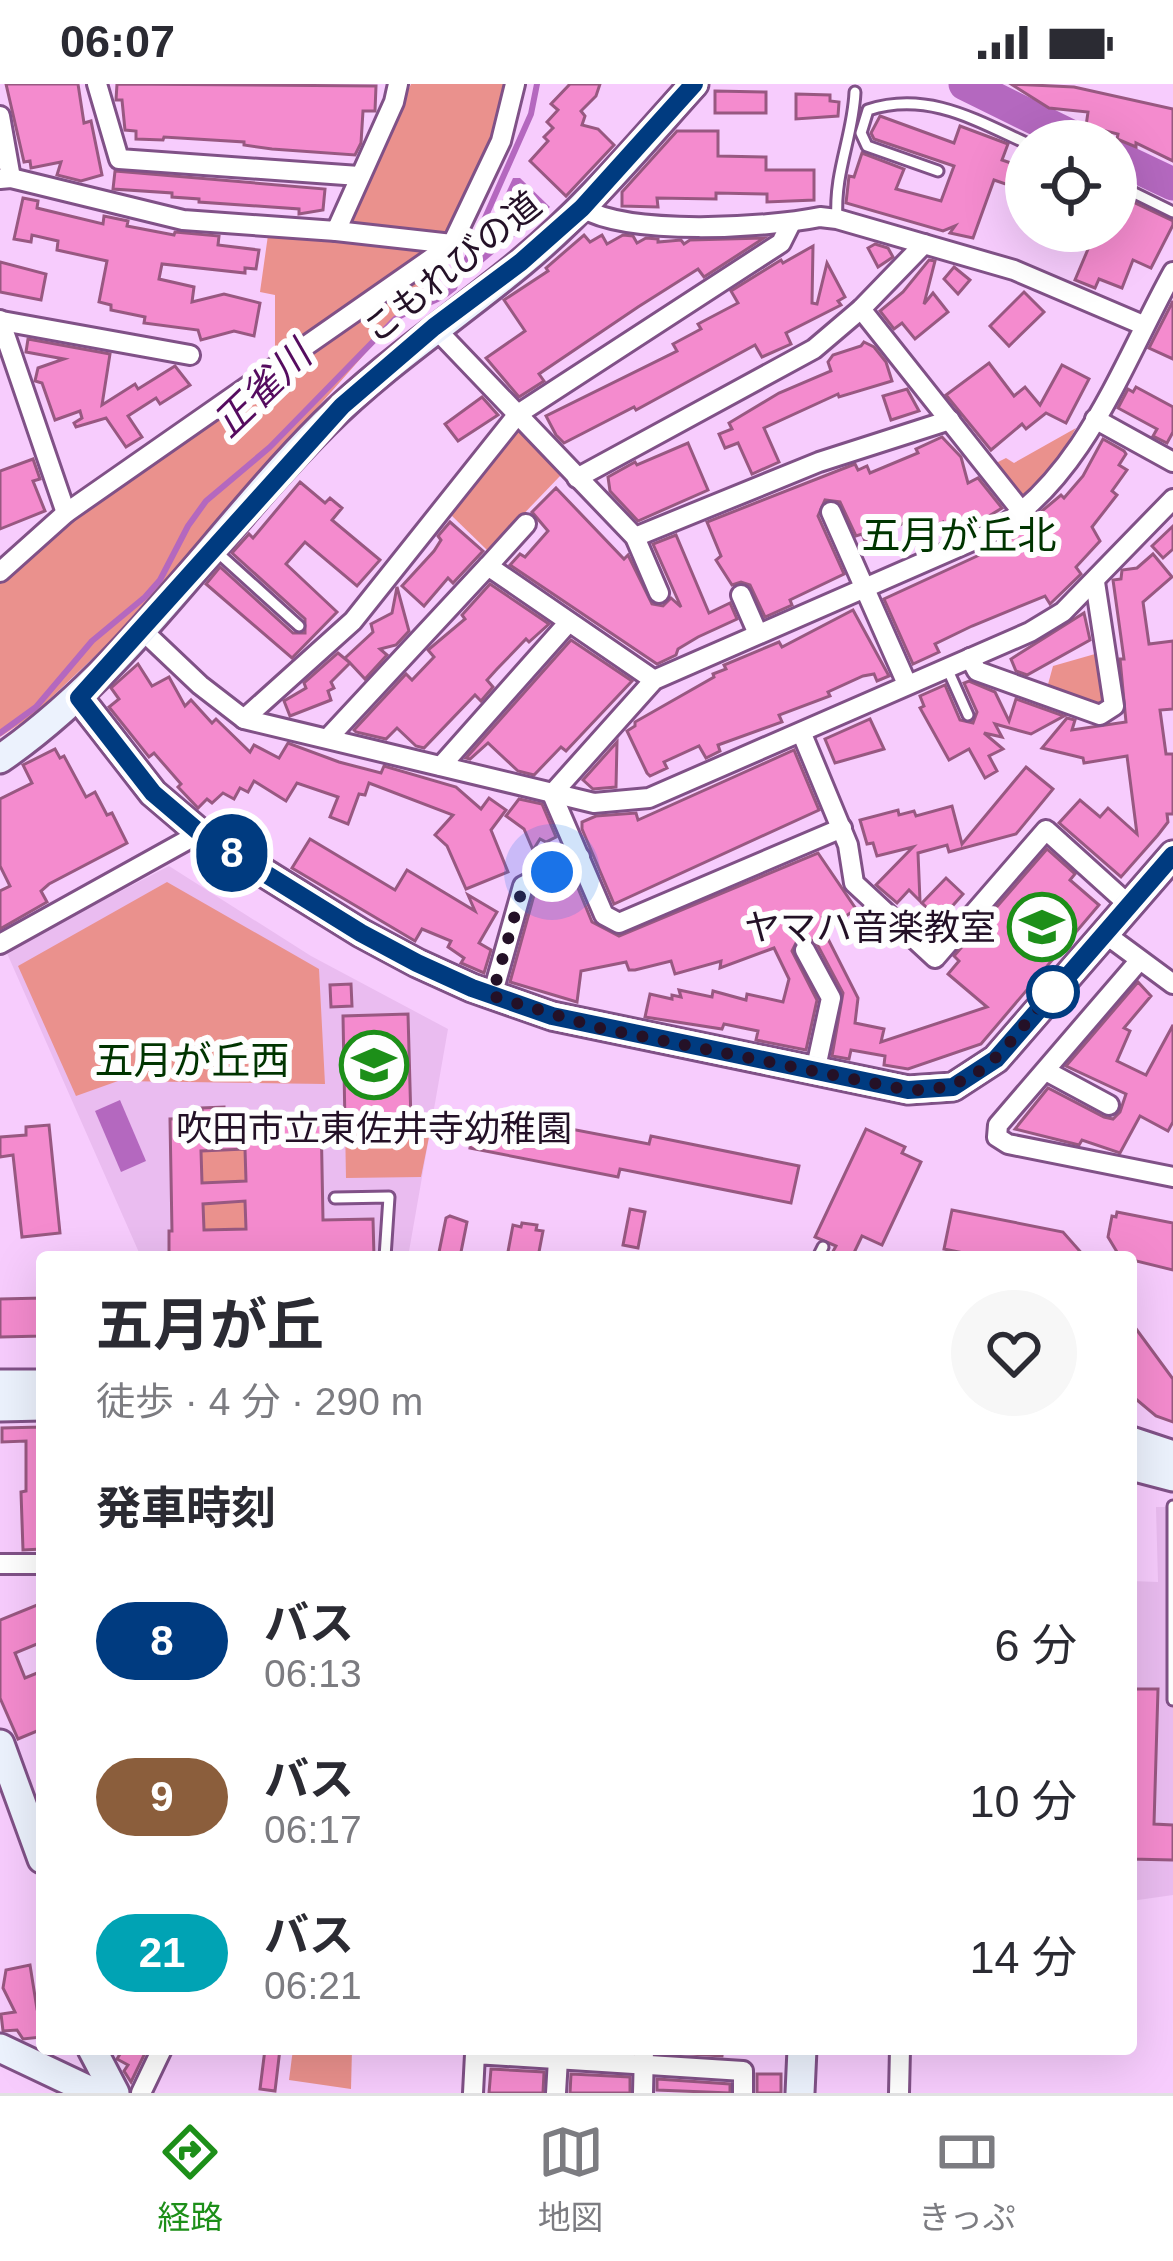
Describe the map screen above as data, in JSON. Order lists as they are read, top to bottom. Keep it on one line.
{"streets":{"street":["こもれびの道"]},"districts":["五月が丘北","五月が丘西"],"water":["正雀川"],"places":{"school or university":["ヤマハ音楽教室","吹田市立東佐井寺幼稚園"]},"lines":["bus line 8"],"page":{"status":"06:07","on_map":"8","heading":[["五月が丘","徒歩 · 4 分 · 290 m"],"発車時刻"],"list":[{"mark":"8","name":"バス","note":"06:13","value":"6 分"},{"mark":"9","name":"バス","note":"06:17","value":"10 分"},{"mark":"21","name":"バス","note":"06:21","value":"14 分"}],"tabs":["経路","地図","きっぷ"]}}
